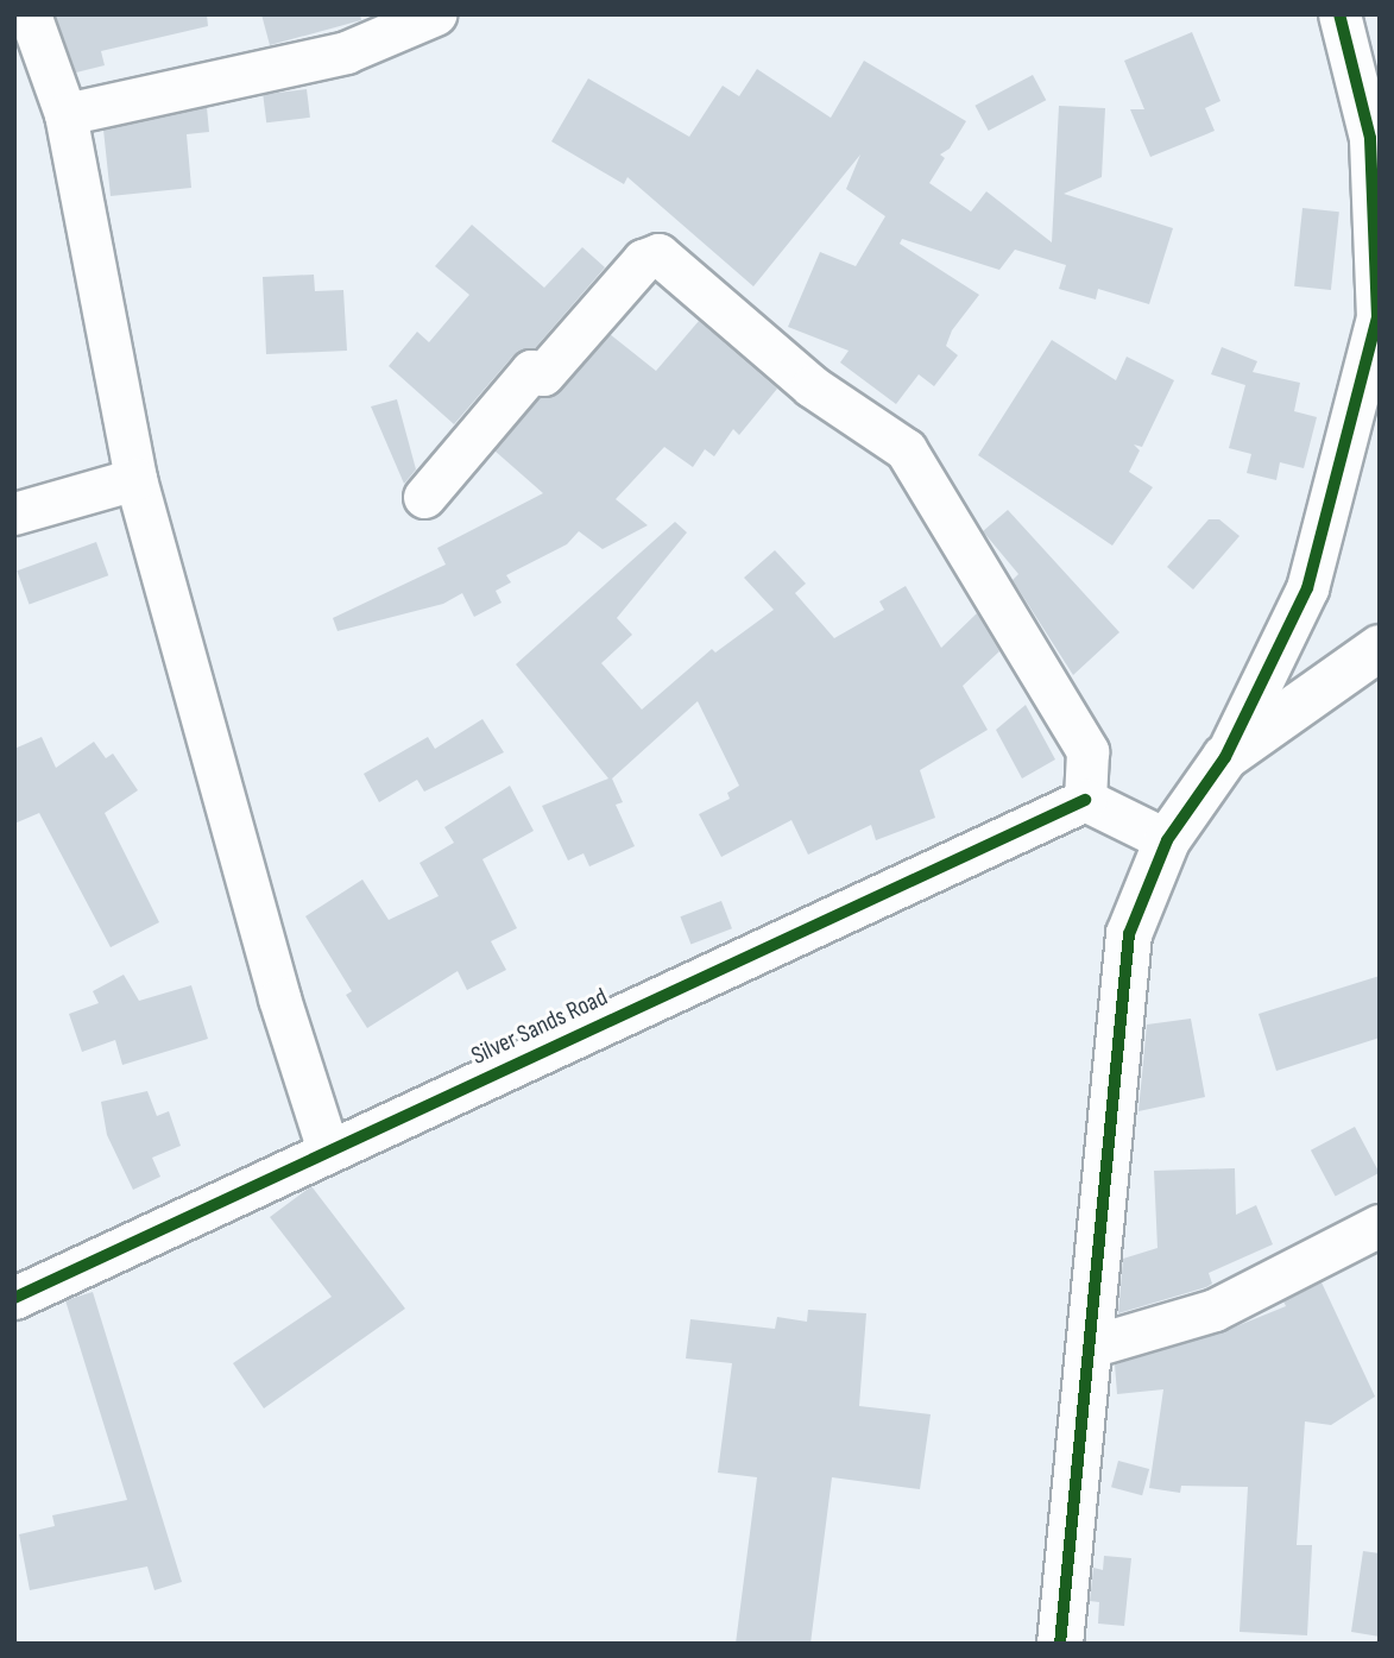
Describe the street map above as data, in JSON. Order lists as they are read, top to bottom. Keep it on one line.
{"streets":{"street":["Silver Sands Road"]}}
